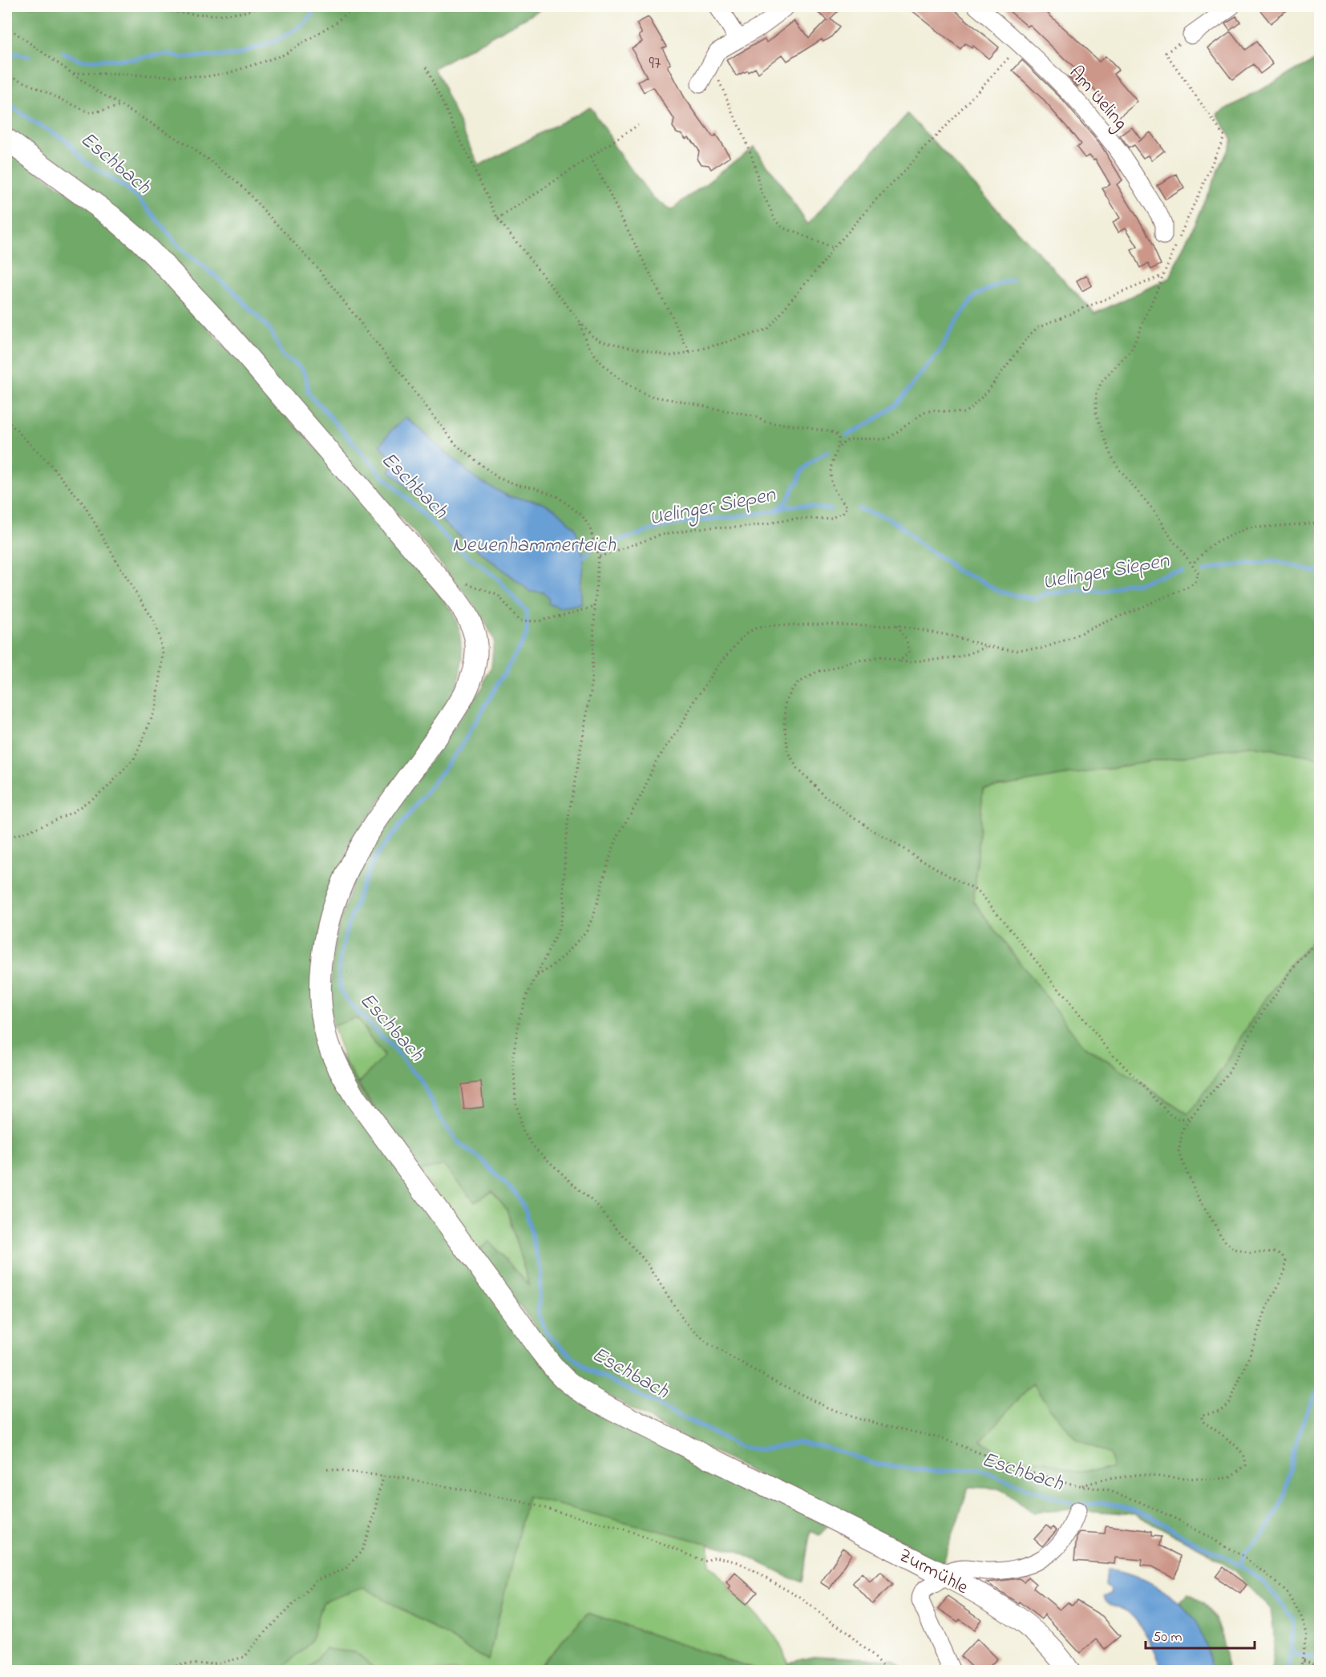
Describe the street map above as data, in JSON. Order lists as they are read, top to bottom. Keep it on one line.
{"streets":{"main road":["Zurmühle"],"street":["Am Ueling"]},"water":["Eschbach","Uelinger Siepen","Neuenhammerteich"],"house_numbers":["97"],"scale_bar":"50 m"}
